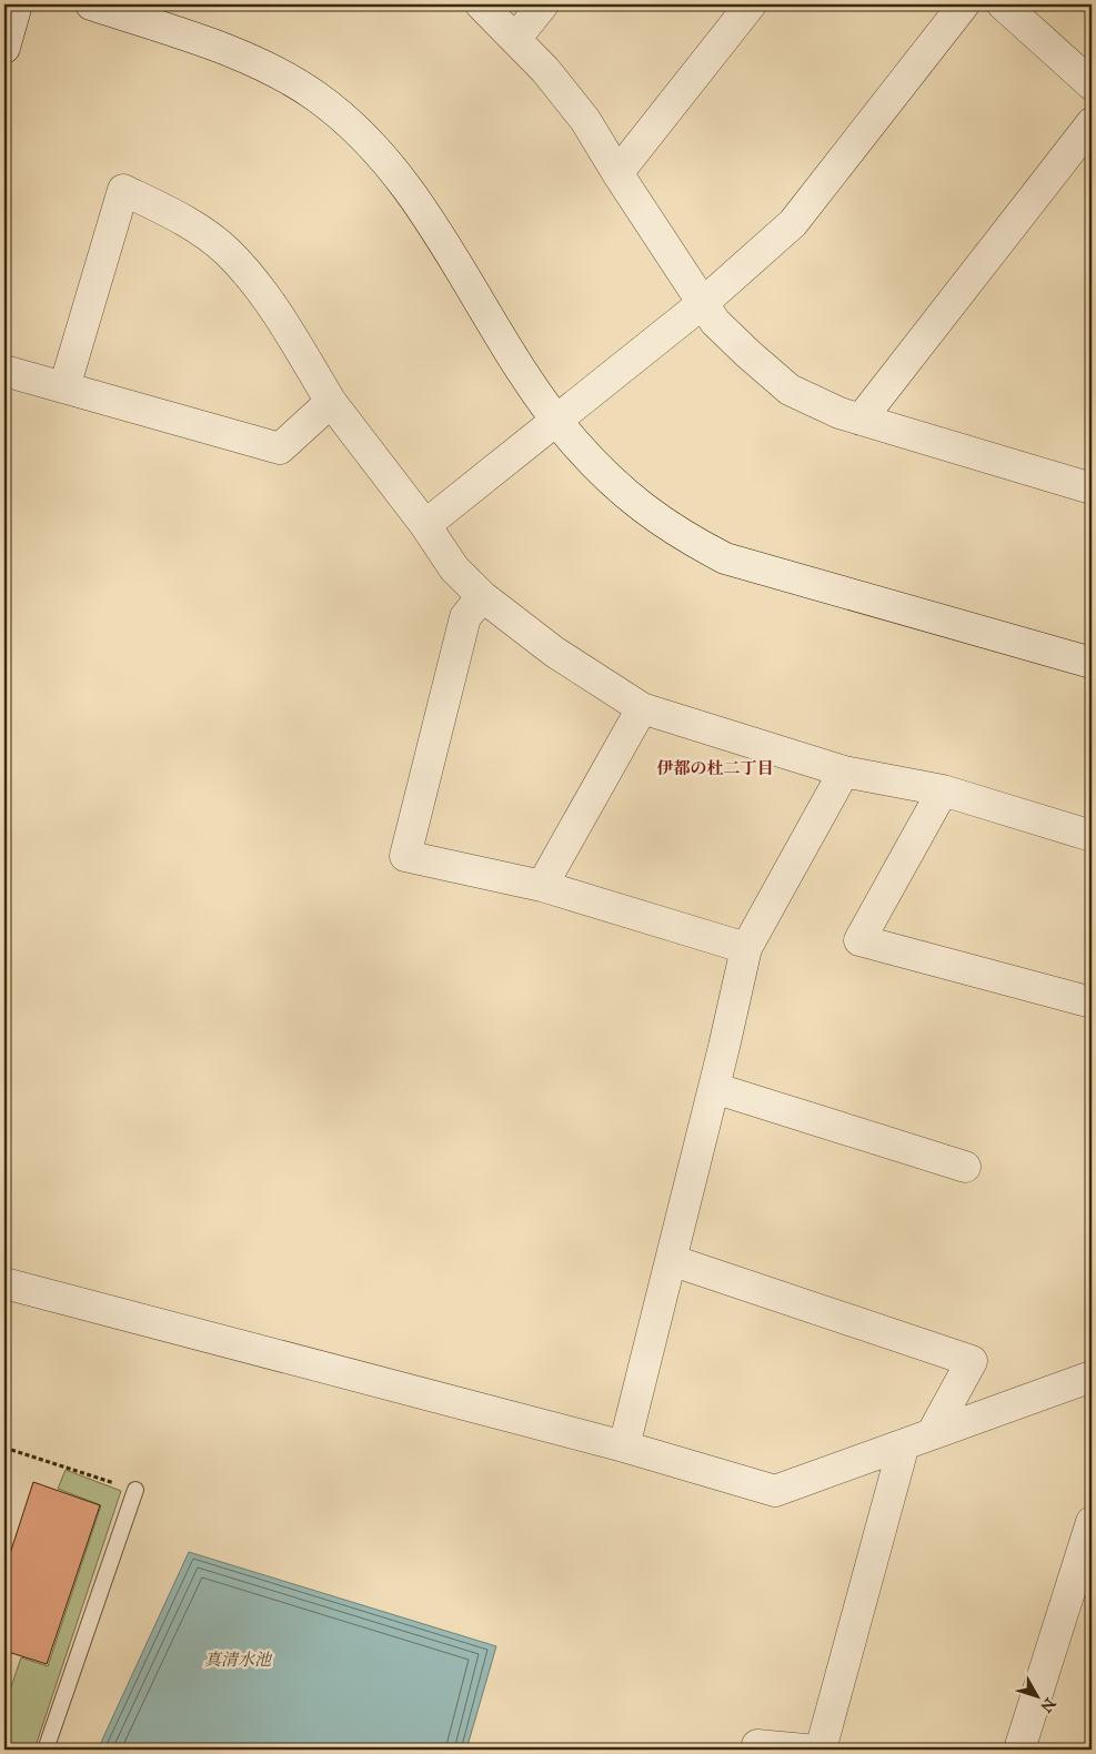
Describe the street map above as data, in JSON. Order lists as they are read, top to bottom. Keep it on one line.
{"districts":["伊都の杜二丁目"],"water":["真清水池"],"north":"bottom right"}
